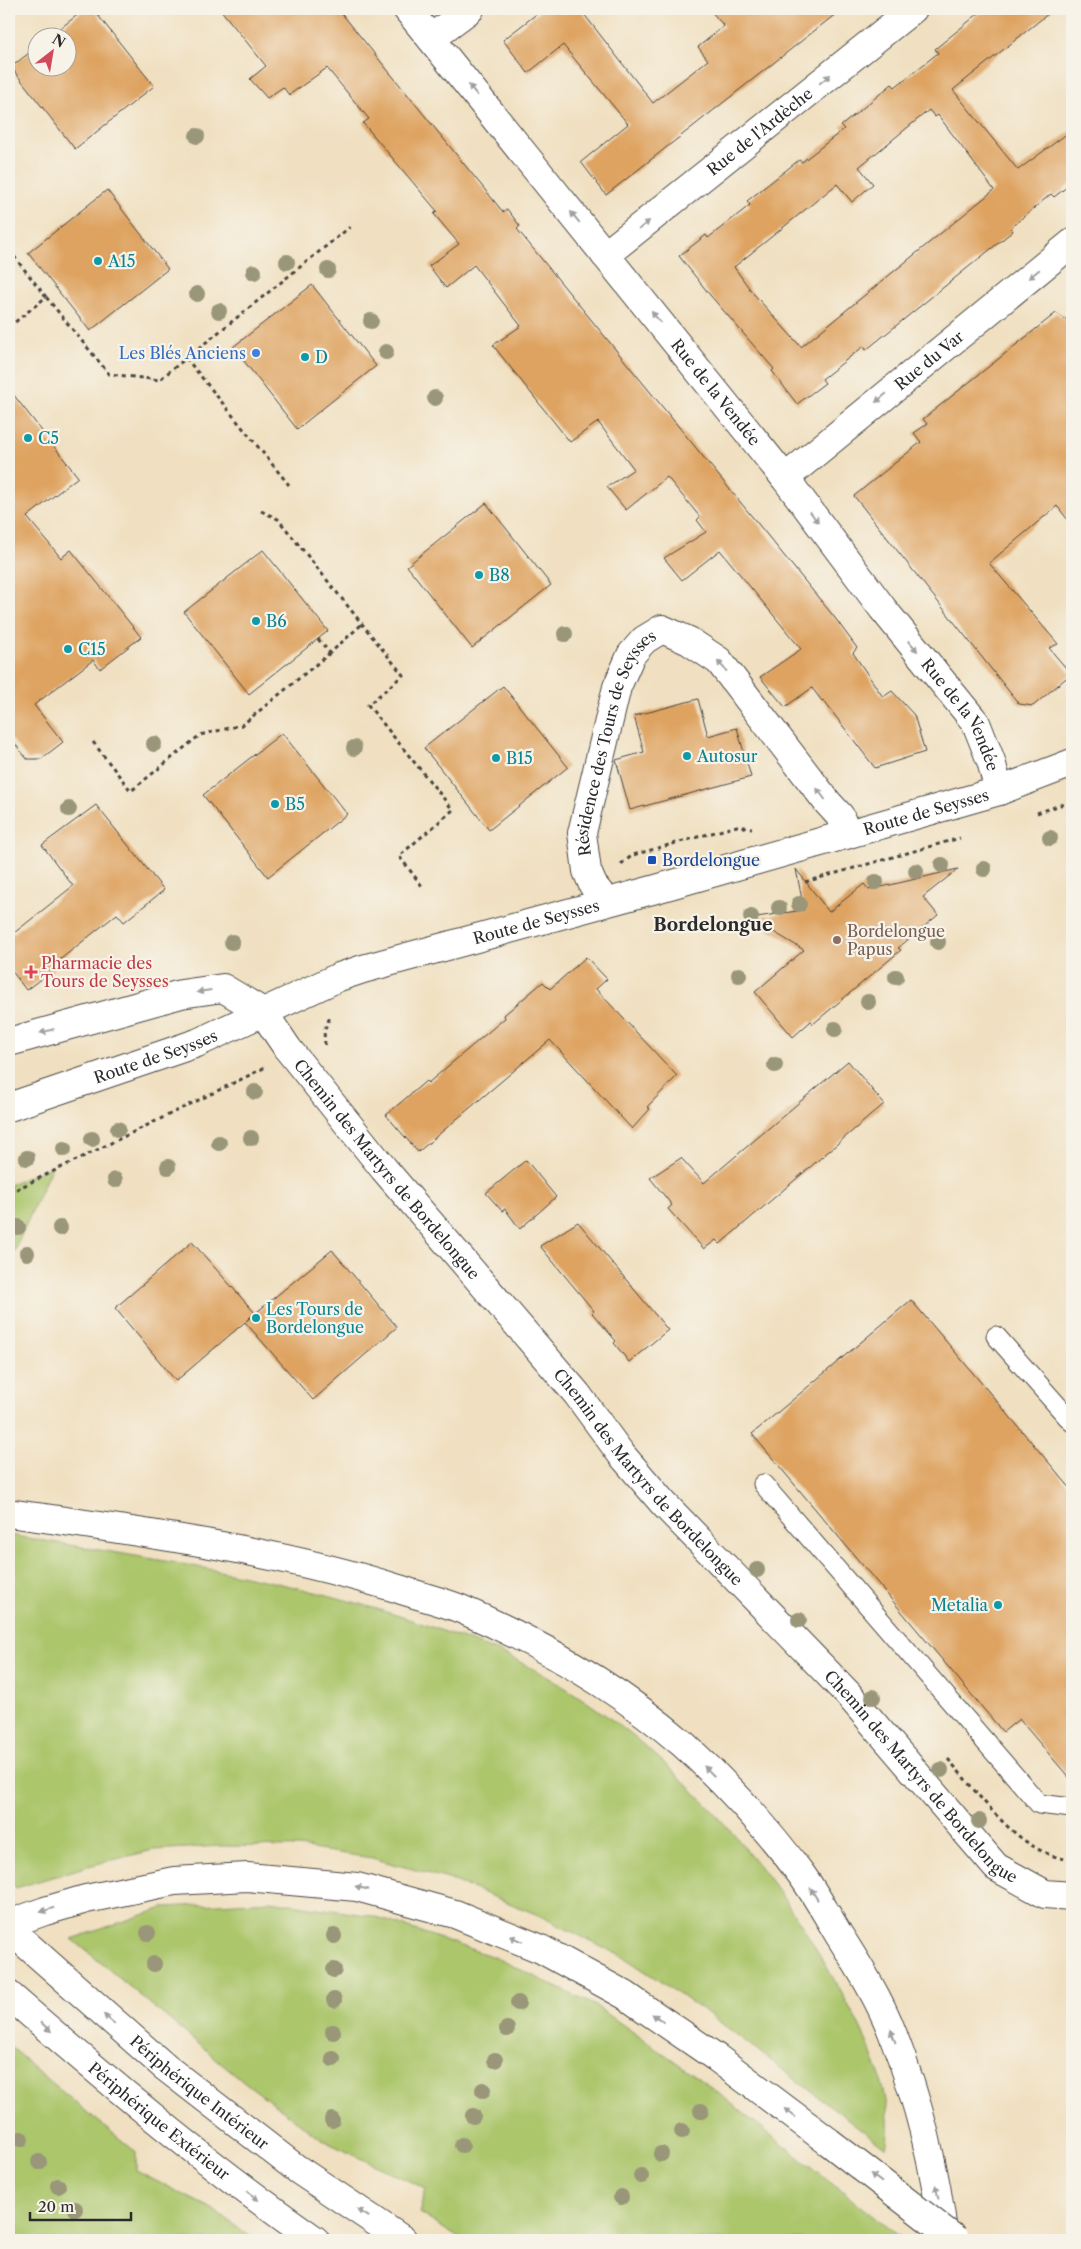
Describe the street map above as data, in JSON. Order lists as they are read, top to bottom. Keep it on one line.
{"streets":{"main road":["Rue de l'Ardèche","Rue du Var","Rue de la Vendée","Résidence des Tours de Seysses","Route de Seysses","Chemin des Martyrs de Bordelongue","Périphérique Intérieur","Périphérique Extérieur"]},"crossings":[["Rue de l'Ardèche","Rue de la Vendée"],["Rue du Var","Rue de la Vendée"],["Rue de la Vendée","Route de Seysses"],["Résidence des Tours de Seysses","Route de Seysses"],["Route de Seysses","Chemin des Martyrs de Bordelongue"]],"one_way":["Rue de l'Ardèche","Rue du Var","Périphérique Intérieur","Périphérique Extérieur"],"districts":["Bordelongue"],"places":{"other":["A15","Les Blés Anciens","D","C5","B8","B6","C15","Autosur","B15","B5","Bordelongue Papus","Les Tours de Bordelongue","Metalia"],"transit":["Bordelongue"],"health":["Pharmacie des Tours de Seysses"]},"scale_bar":"20 m","north":"top right"}
